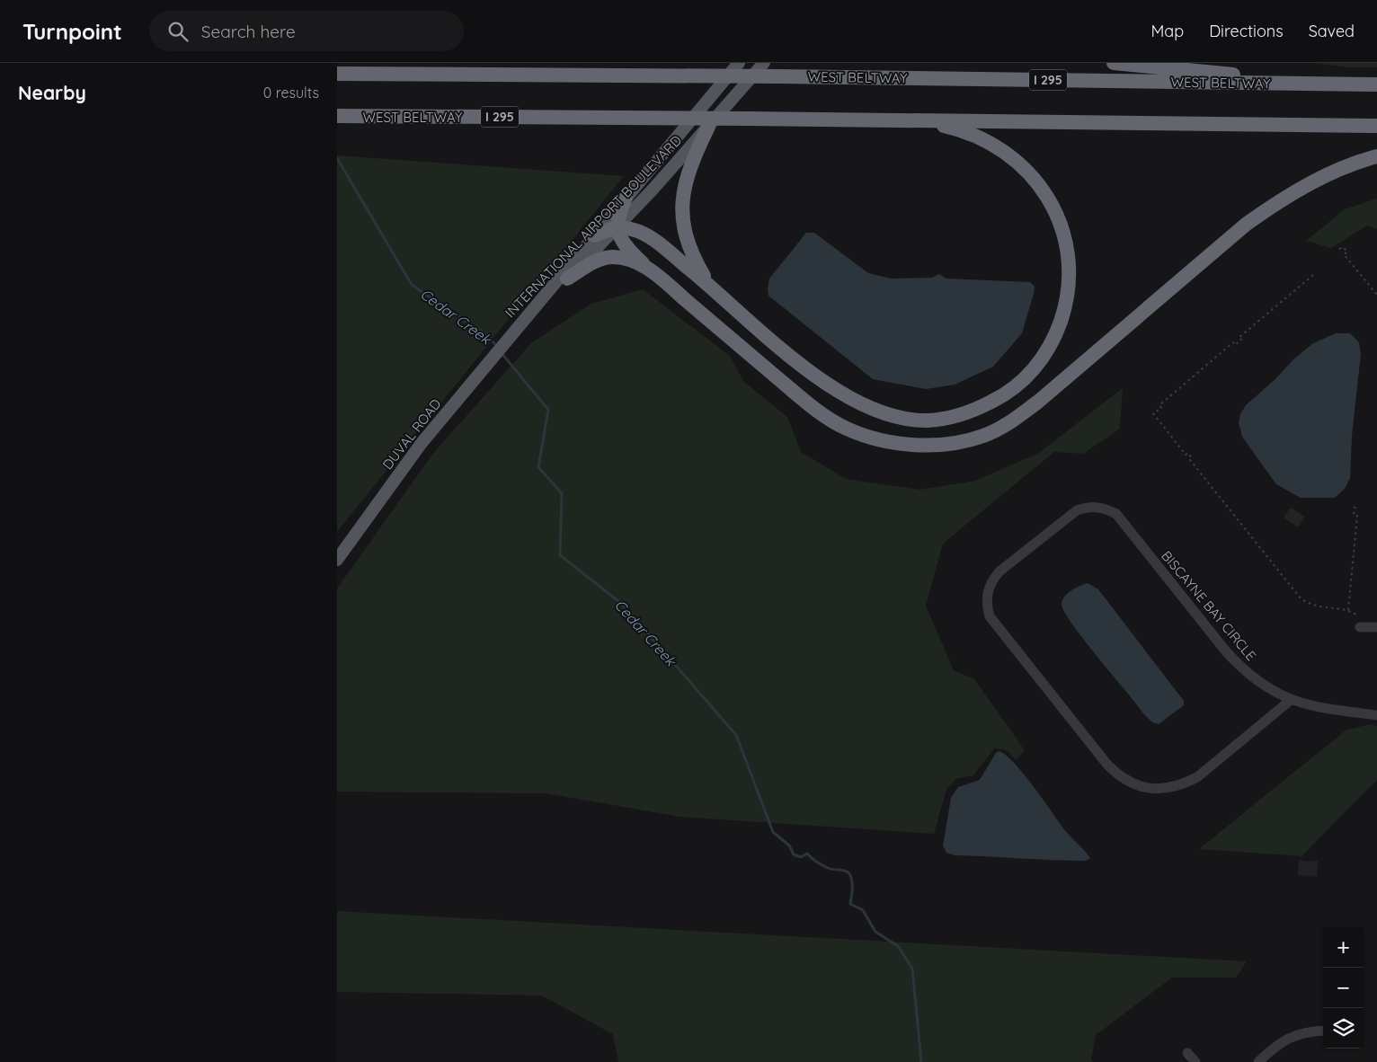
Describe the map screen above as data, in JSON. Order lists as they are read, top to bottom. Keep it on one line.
{"streets":{"highway":["WEST BELTWAY","I 295"],"main road":["INTERNATIONAL AIRPORT BOULEVARD","DUVAL ROAD"],"street":["BISCAYNE BAY CIRCLE"]},"crossings":[["INTERNATIONAL AIRPORT BOULEVARD","DUVAL ROAD"]],"water":["Cedar Creek"],"page":{"header":"Turnpoint","search":"Search here","nav":["Map","Directions","Saved"],"heading":["Nearby","0 results"],"map_buttons":["+","−"]}}
